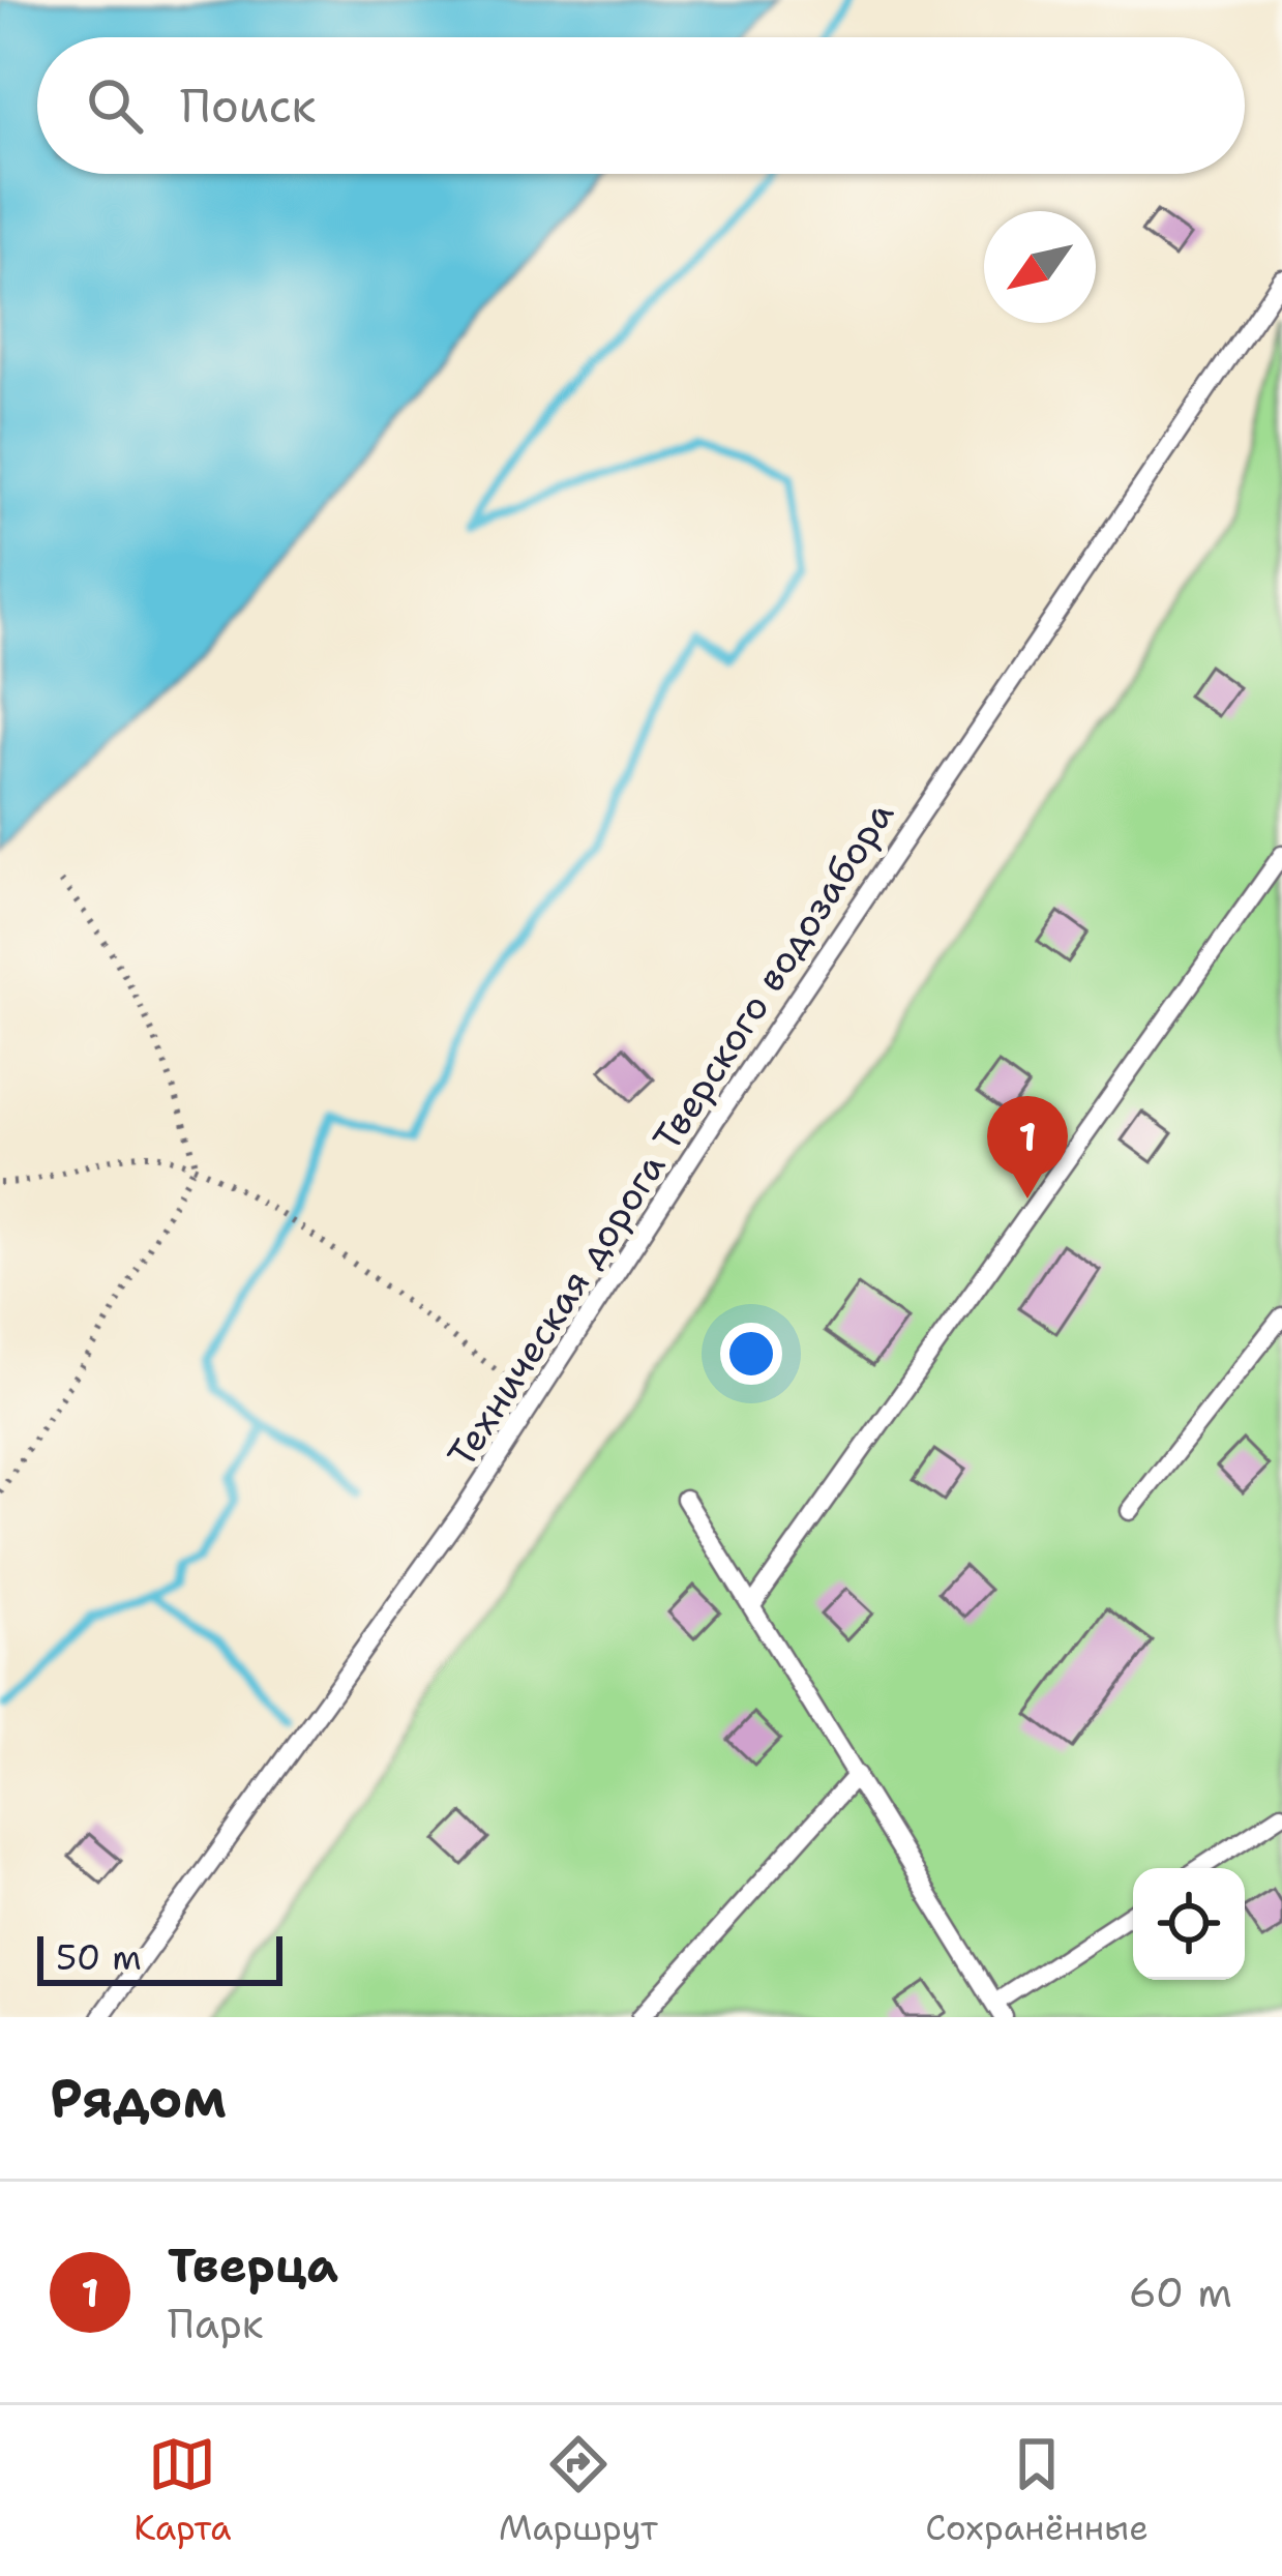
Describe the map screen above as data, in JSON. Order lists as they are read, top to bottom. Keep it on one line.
{"streets":{"lane":["Техническая дорога Тверского водозабора"]},"scale_bar":"50 m","north":"bottom left","page":{"search":"Поиск","pins":"1","scale":"50 m","heading":"Рядом","list":[{"mark":"1","name":"Тверца","note":"Парк","value":"60 m"}],"nav":["Карта","Маршрут","Сохранённые"]}}
